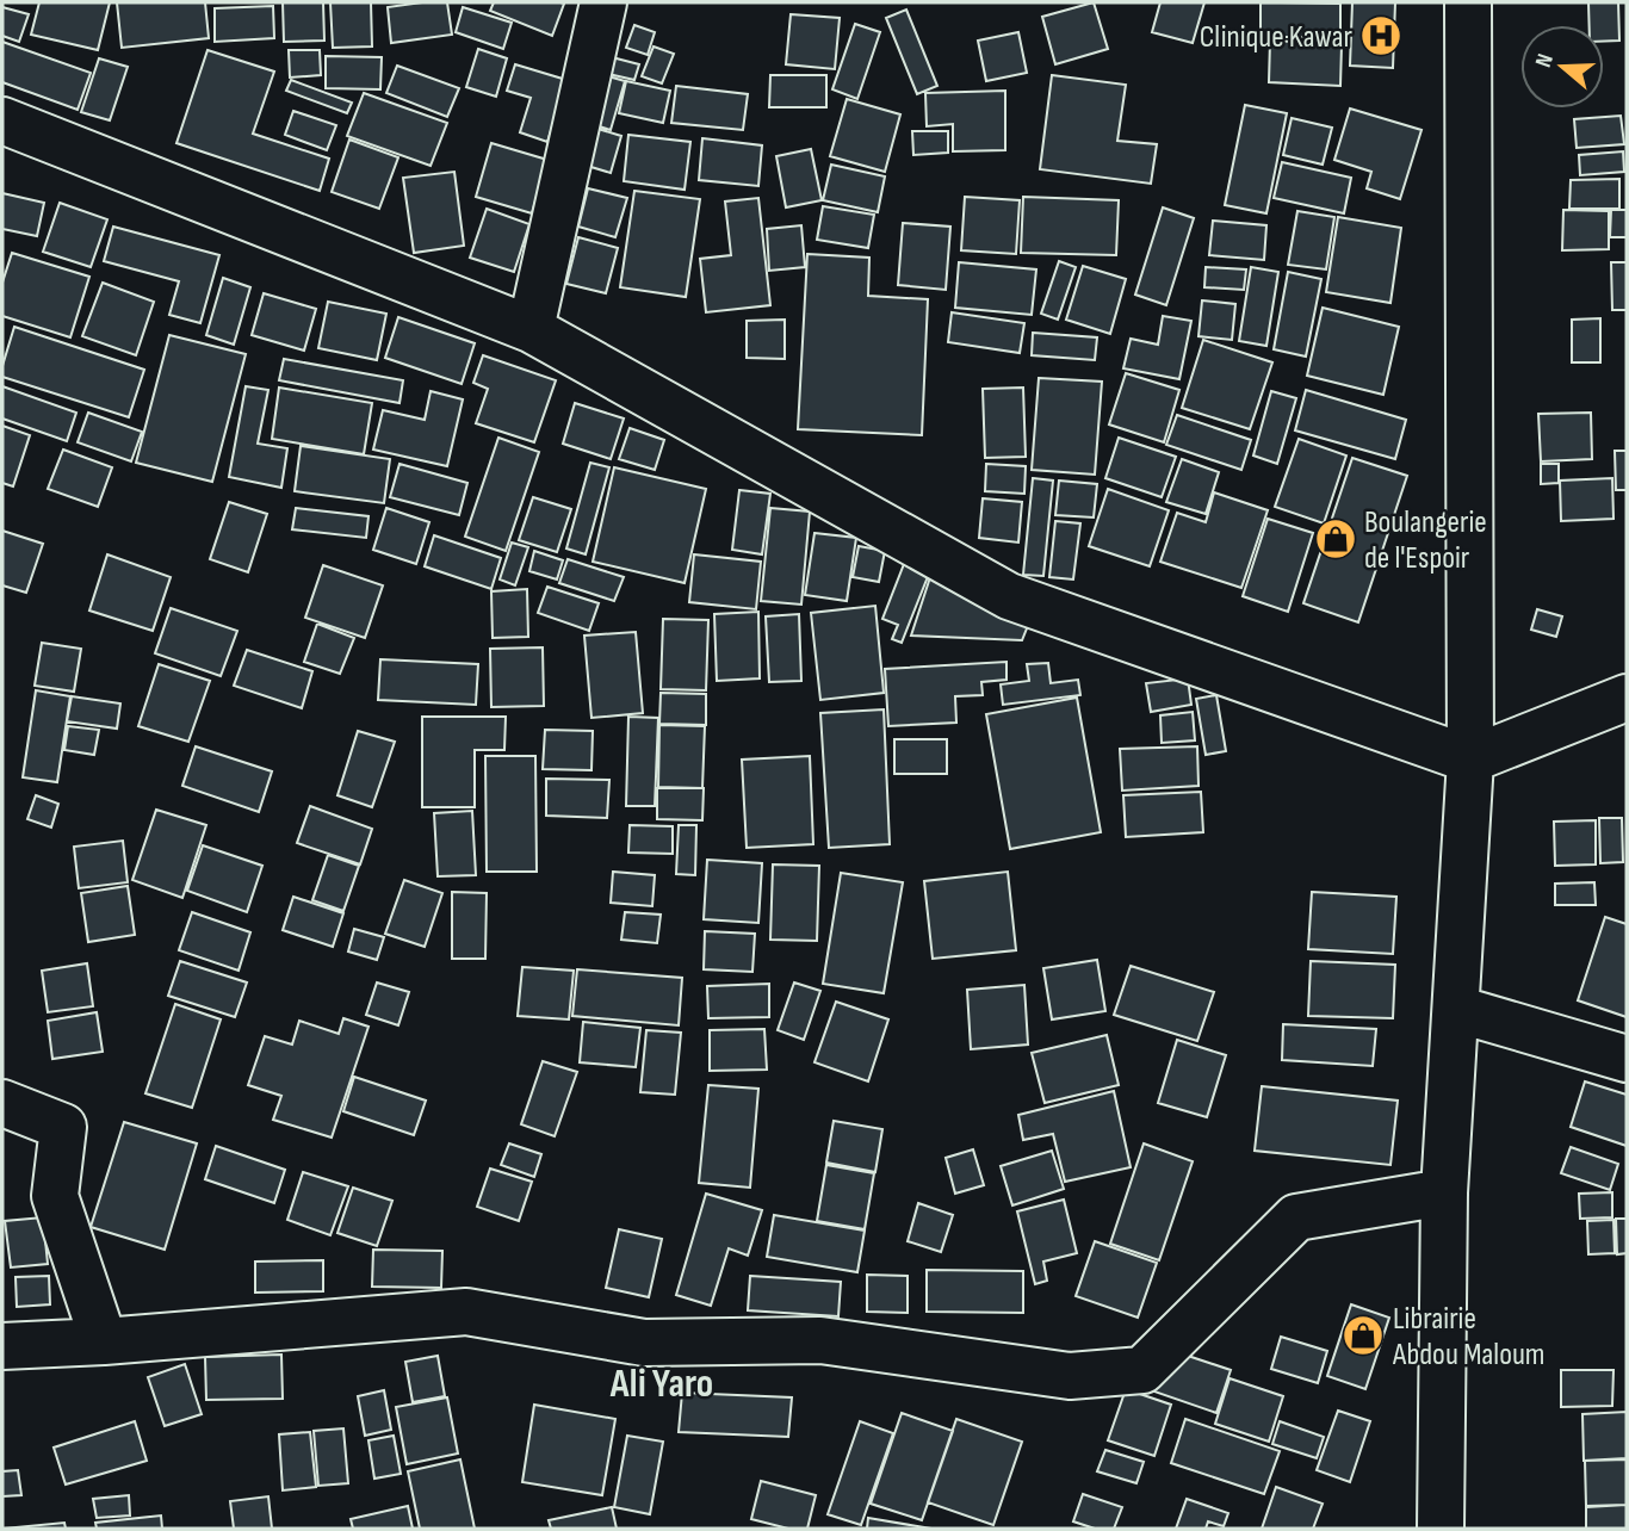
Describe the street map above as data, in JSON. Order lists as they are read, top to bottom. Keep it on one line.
{"districts":["Ali Yaro"],"places":{"hospital":["Clinique Kawar"],"shop":["Boulangerie de l'Espoir","Librairie Abdou Maloum"]},"north":"left"}
